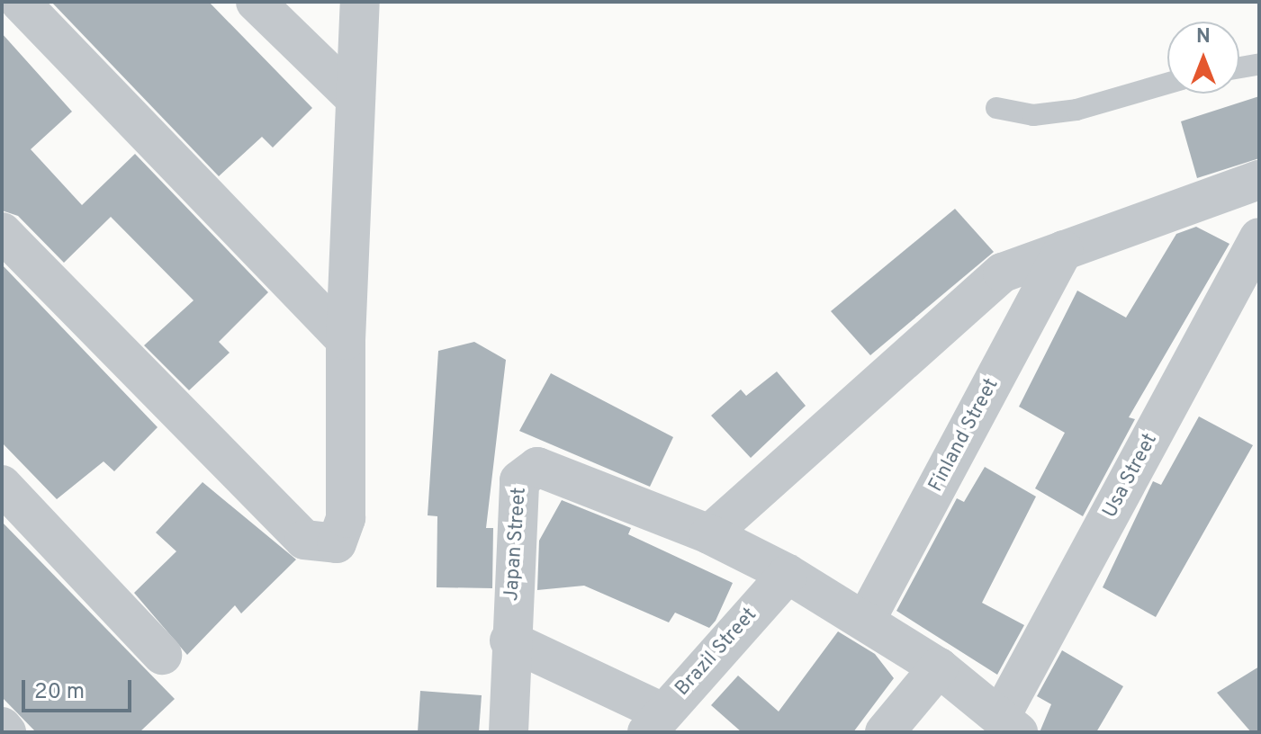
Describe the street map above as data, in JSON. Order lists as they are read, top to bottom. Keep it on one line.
{"streets":{"street":["Finland Street","Usa Street","Japan Street","Brazil Street"]},"crossings":[["Finland Street","Japan Street"],["Usa Street","Japan Street"],["Japan Street","Brazil Street"]],"scale_bar":"20 m","north":"top"}
